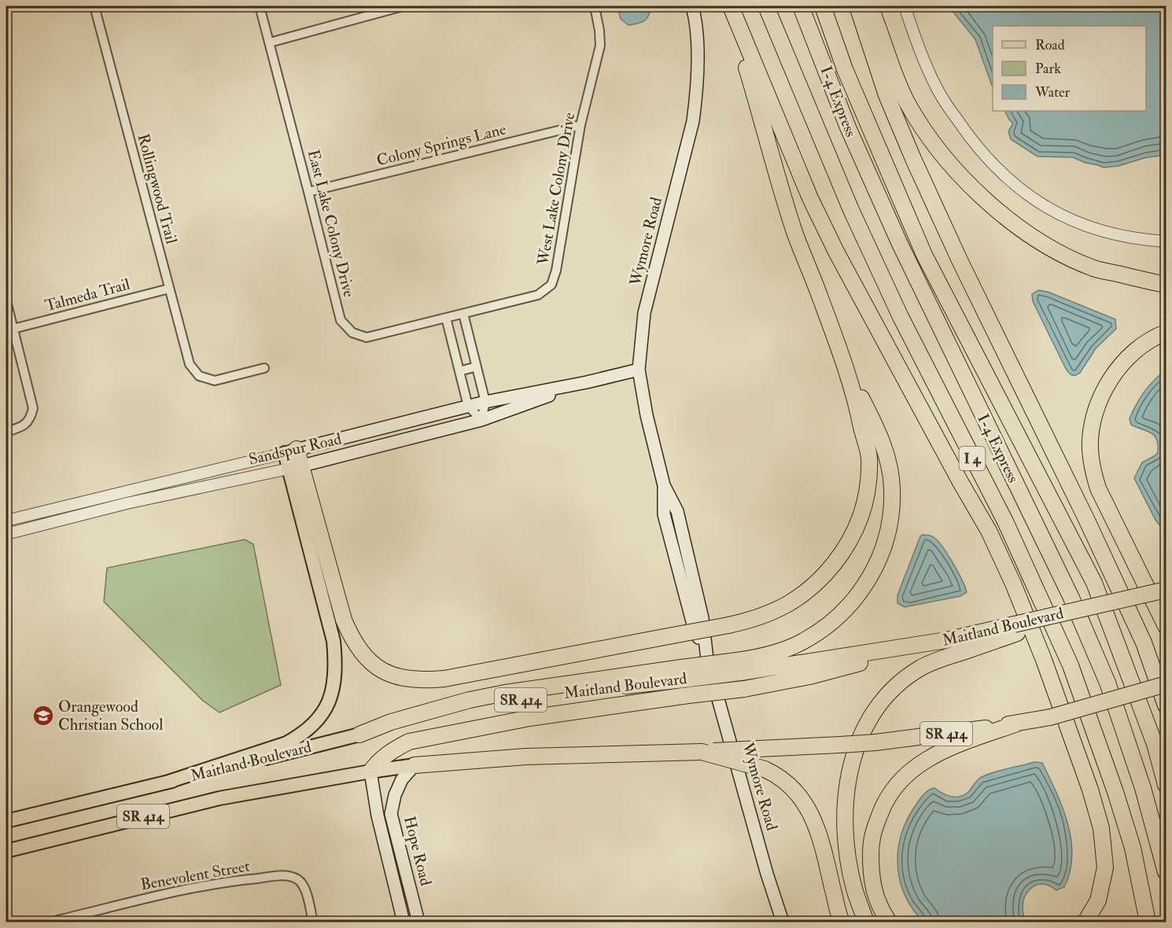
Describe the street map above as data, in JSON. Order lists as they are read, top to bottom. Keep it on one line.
{"streets":{"highway":["I-4 Express","I 4","Maitland Boulevard","SR 414"],"main road":["Wymore Road","Sandspur Road","Hope Road"],"street":["Colony Springs Lane","Rollingwood Trail","West Lake Colony Drive","East Lake Colony Drive","Talmeda Trail","Benevolent Street"]},"crossings":[["Colony Springs Lane","West Lake Colony Drive"],["Colony Springs Lane","East Lake Colony Drive"],["Rollingwood Trail","Talmeda Trail"],["West Lake Colony Drive","East Lake Colony Drive"],["Wymore Road","Sandspur Road"],["Maitland Boulevard","Hope Road"]],"places":{"school or university":["Orangewood Christian School"]},"legend":["Road","Park","Water"]}
